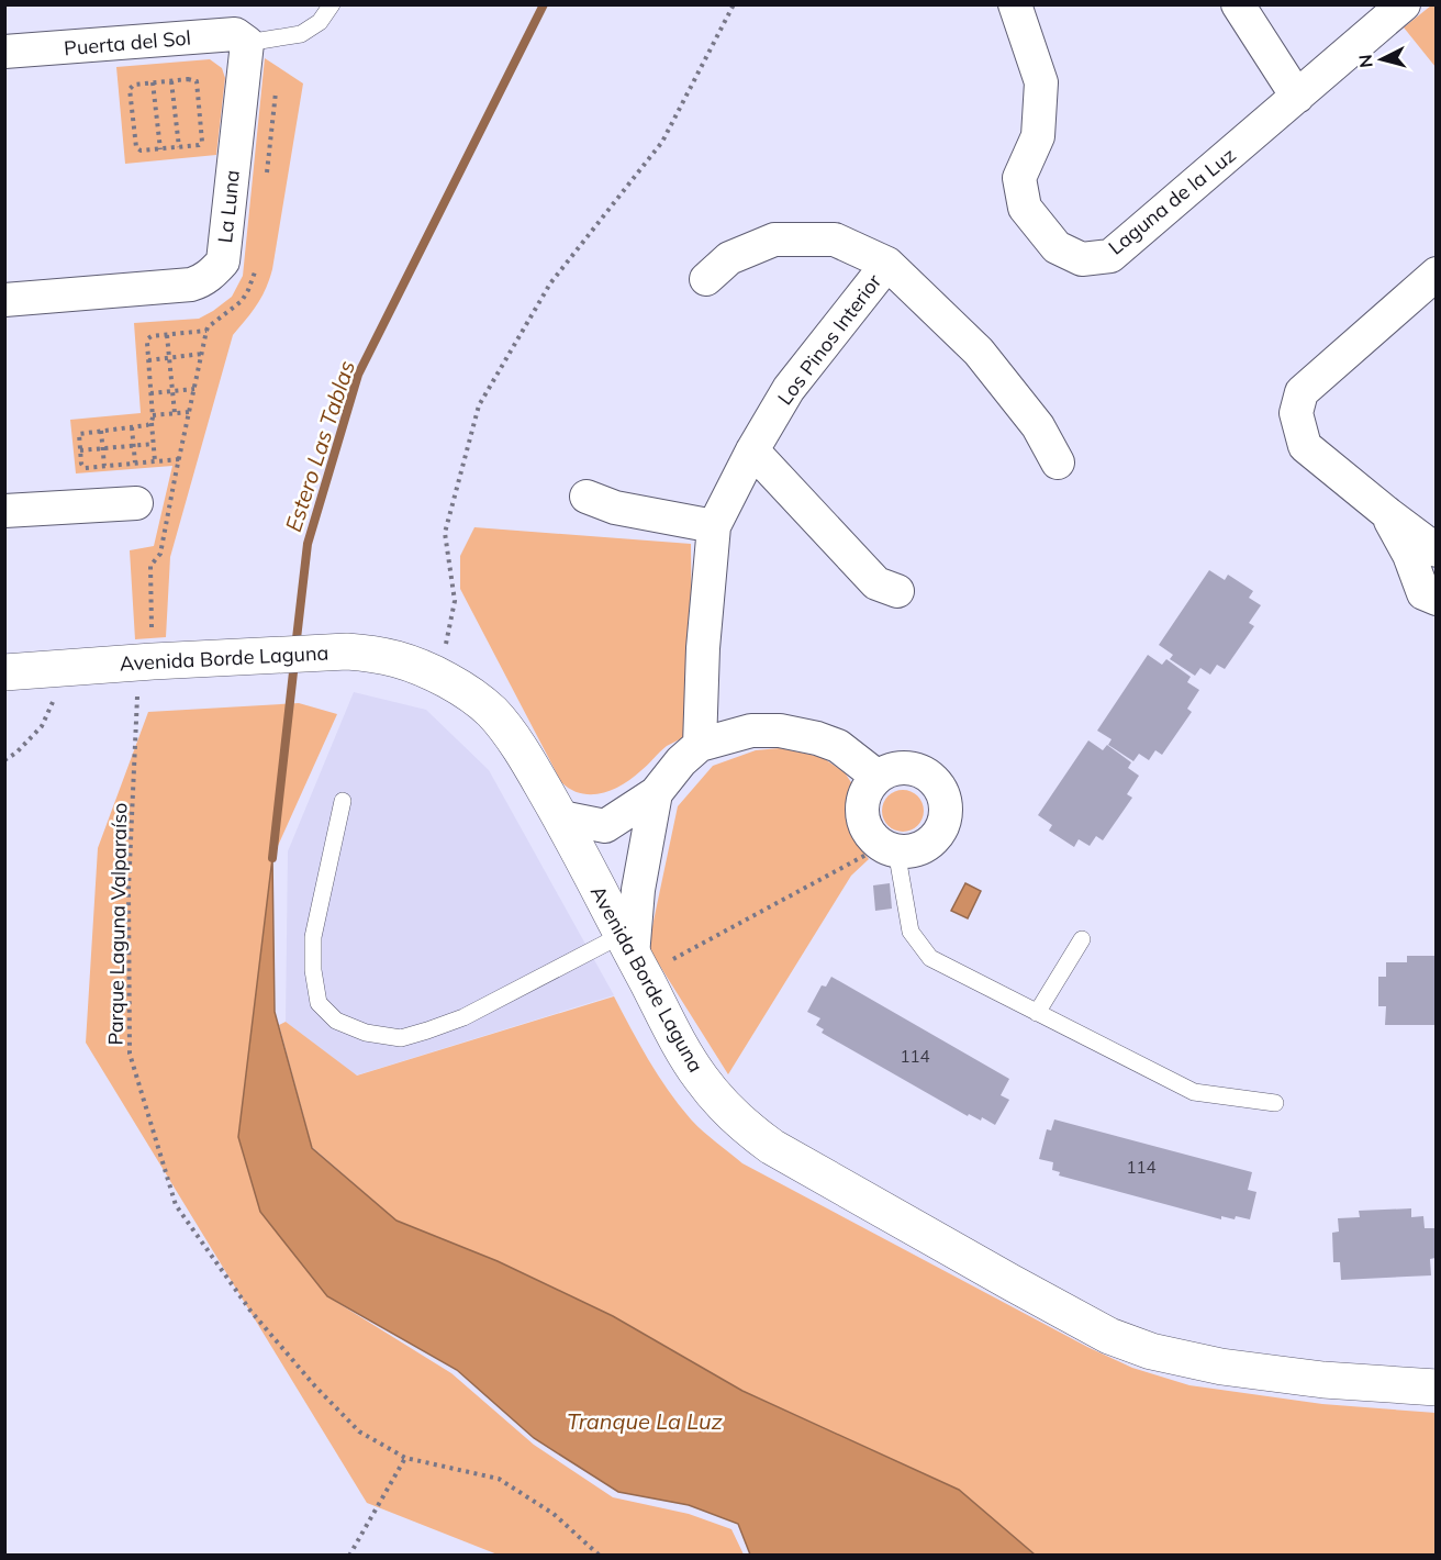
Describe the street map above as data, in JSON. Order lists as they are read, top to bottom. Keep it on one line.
{"streets":{"street":["Puerta del Sol","Laguna de la Luz","La Luna","Los Pinos Interior","Avenida Borde Laguna"],"path":["Parque Laguna Valparaíso"]},"crossings":[["Puerta del Sol","La Luna"],["Avenida Borde Laguna","Parque Laguna Valparaíso"]],"water":["Estero Las Tablas","Tranque La Luz"],"house_numbers":["114","114"],"north":"left"}
